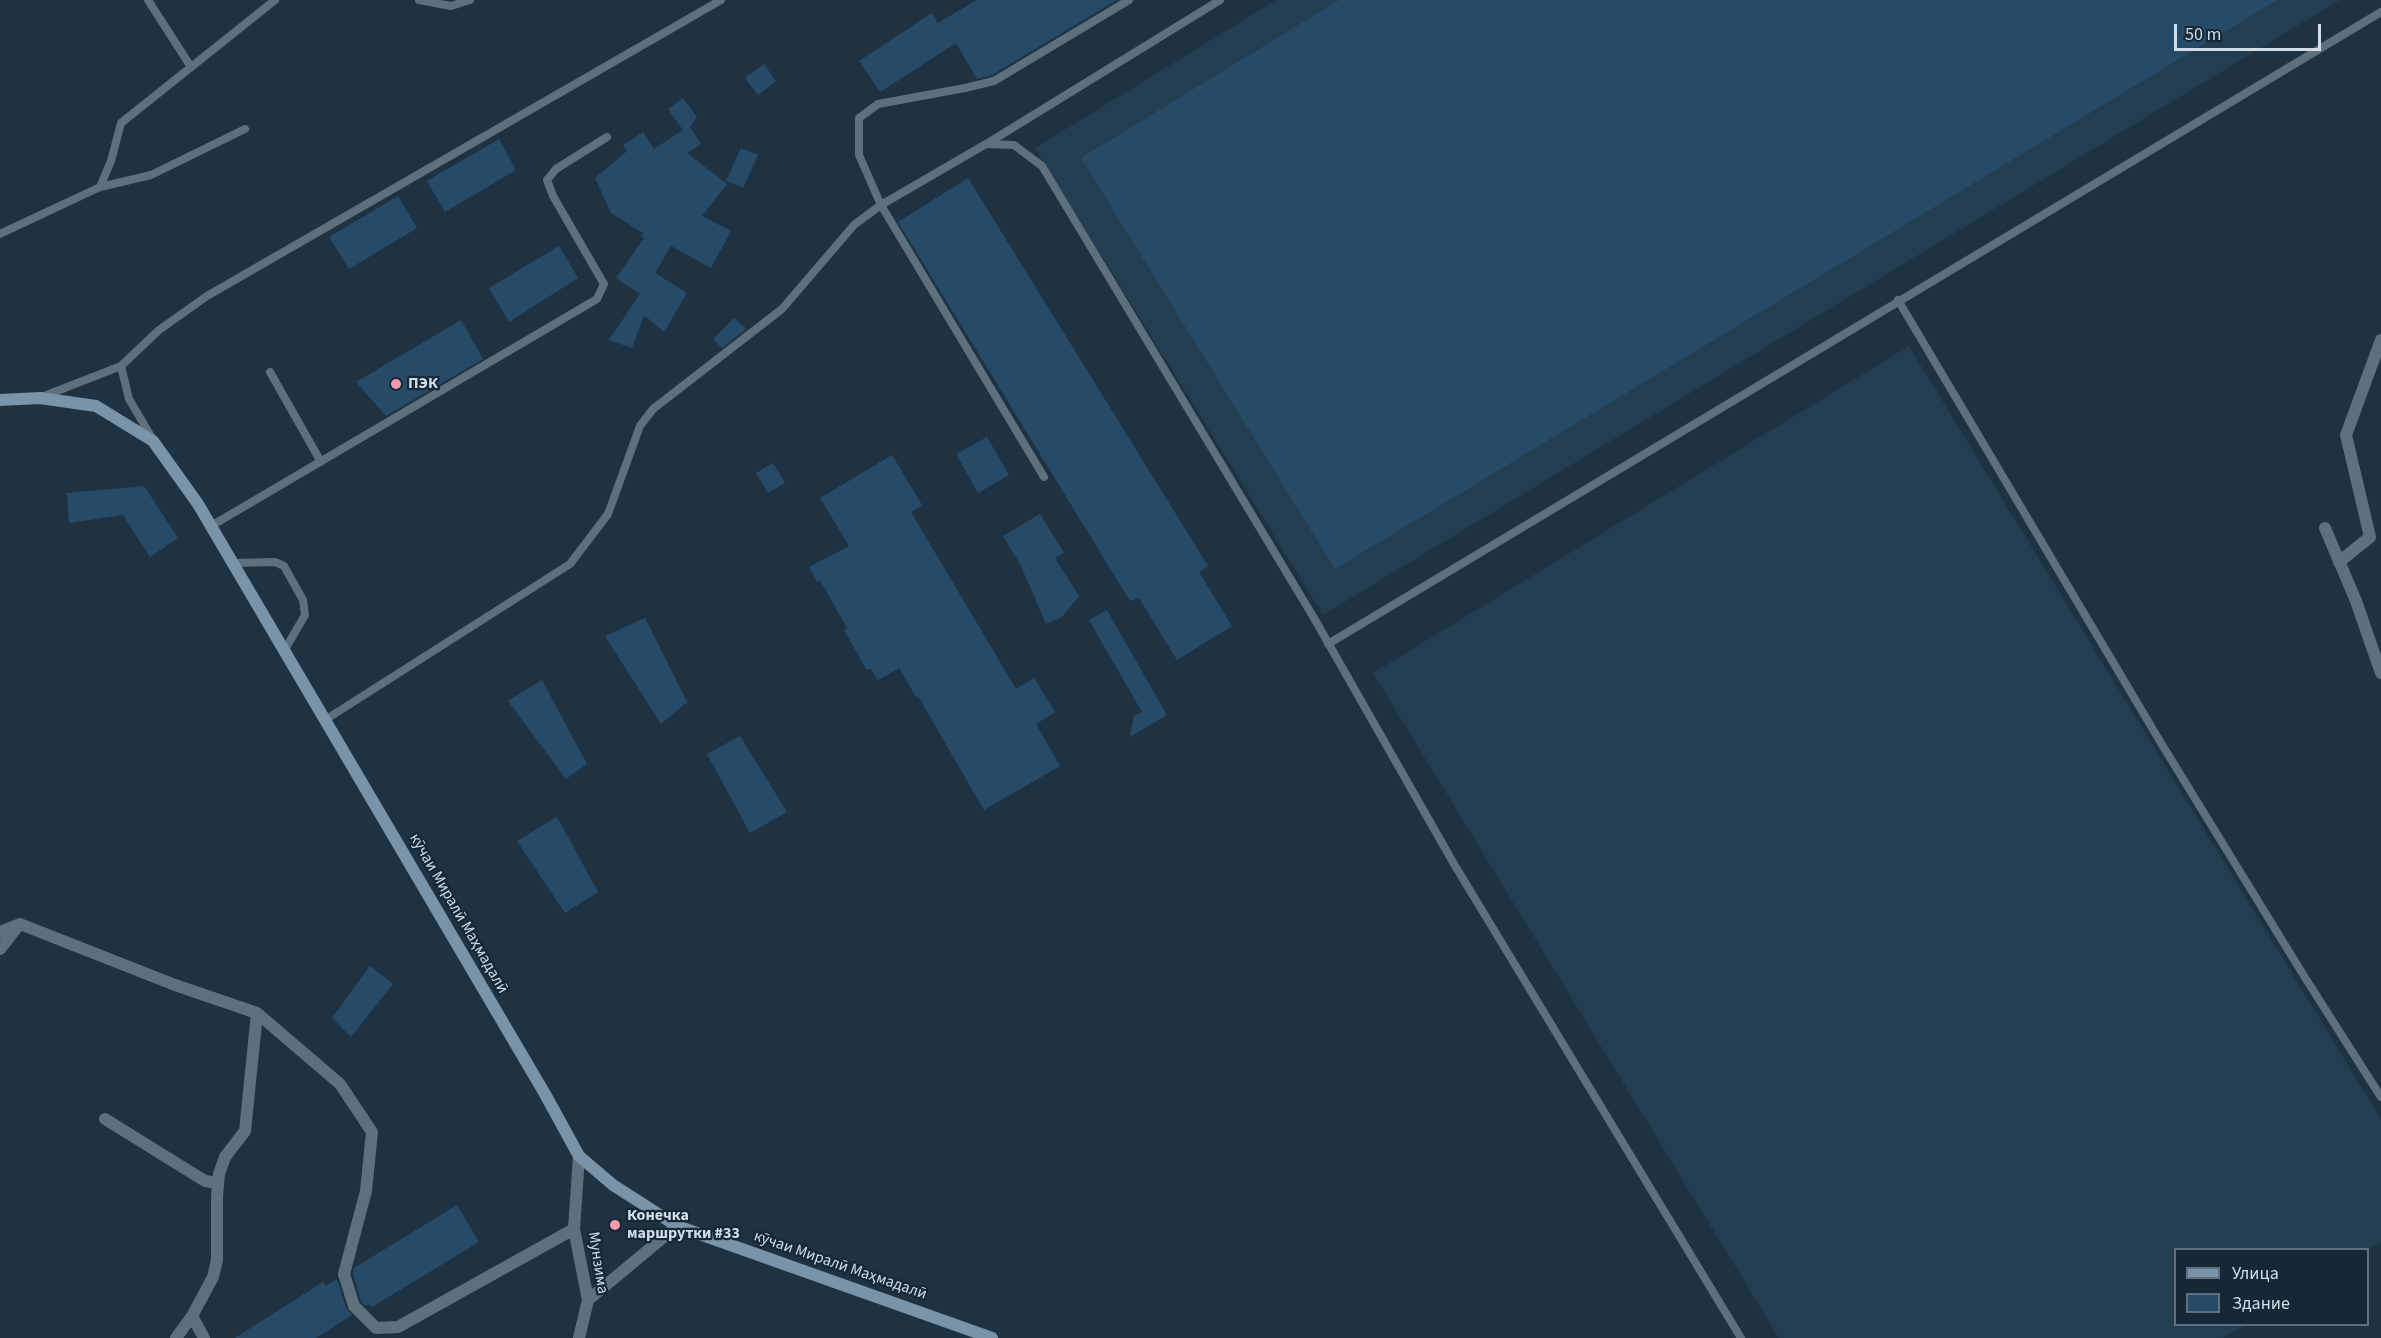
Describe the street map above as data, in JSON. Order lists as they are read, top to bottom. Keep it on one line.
{"streets":{"street":["кӯчаи Миралӣ Маҳмадалӣ","Мунзима"]},"crossings":[["кӯчаи Миралӣ Маҳмадалӣ","Мунзима"]],"places":["ПЭК","Конечка маршрутки #33"],"legend":["Улица","Здание"],"scale_bar":"50 m"}
